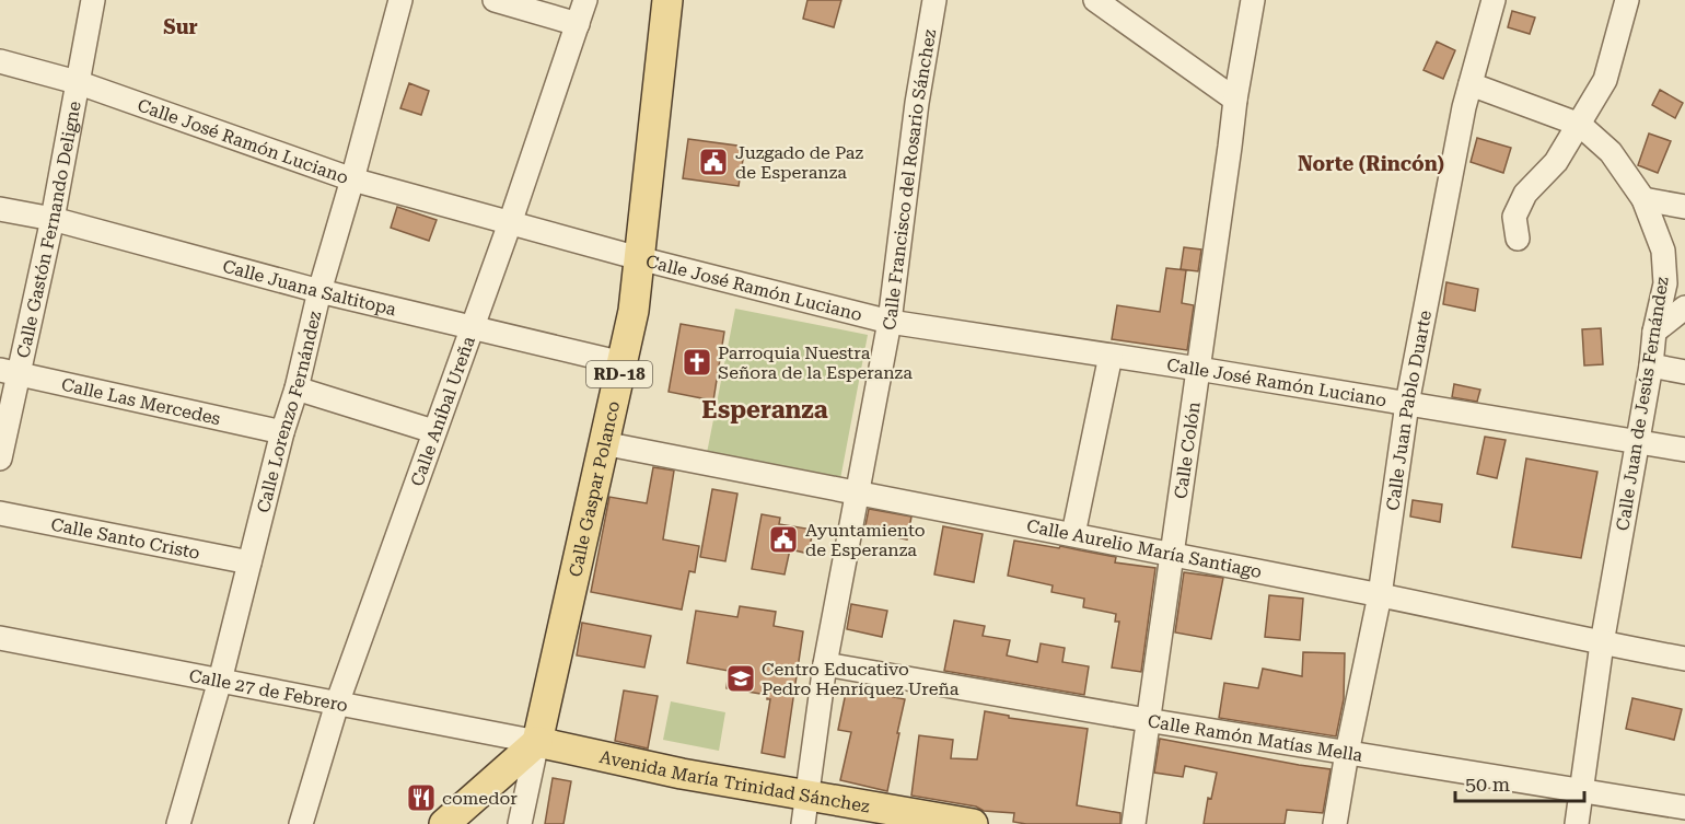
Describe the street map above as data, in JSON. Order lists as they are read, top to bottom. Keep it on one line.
{"streets":{"main road":["RD-18","Calle Gaspar Polanco","Avenida María Trinidad Sánchez"],"street":["Calle José Ramón Luciano","Calle Francisco del Rosario Sánchez","Calle Gastón Fernando Deligne","Calle Juana Saltitopa","Calle Las Mercedes","Calle Juan de Jesús Fernández","Calle Juan Pablo Duarte","Calle Lorenzo Fernández","Calle Aníbal Ureña","Calle Colón","Calle Santo Cristo","Calle Aurelio María Santiago","Calle 27 de Febrero","Calle Ramón Matías Mella"]},"crossings":[["Calle José Ramón Luciano","Calle Francisco del Rosario Sánchez"],["Calle José Ramón Luciano","Calle Gastón Fernando Deligne"],["Calle José Ramón Luciano","Calle Juan de Jesús Fernández"],["Calle José Ramón Luciano","Calle Juan Pablo Duarte"],["Calle José Ramón Luciano","Calle Lorenzo Fernández"],["Calle José Ramón Luciano","Calle Aníbal Ureña"],["Calle José Ramón Luciano","Calle Colón"],["Calle José Ramón Luciano","Calle Gaspar Polanco"],["Calle Francisco del Rosario Sánchez","Calle Aurelio María Santiago"],["Calle Francisco del Rosario Sánchez","Calle Ramón Matías Mella"],["Calle Francisco del Rosario Sánchez","Avenida María Trinidad Sánchez"],["Calle Gastón Fernando Deligne","Calle Juana Saltitopa"],["Calle Gastón Fernando Deligne","Calle Las Mercedes"],["Calle Juana Saltitopa","Calle Lorenzo Fernández"],["Calle Juana Saltitopa","Calle Aníbal Ureña"],["Calle Juana Saltitopa","Calle Gaspar Polanco"],["Calle Las Mercedes","Calle Lorenzo Fernández"],["Calle Juan de Jesús Fernández","Calle Juan Pablo Duarte"],["Calle Juan de Jesús Fernández","Calle Aurelio María Santiago"],["Calle Juan de Jesús Fernández","Calle Ramón Matías Mella"],["Calle Juan Pablo Duarte","Calle Aurelio María Santiago"],["Calle Juan Pablo Duarte","Calle Ramón Matías Mella"],["Calle Lorenzo Fernández","Calle Santo Cristo"],["Calle Lorenzo Fernández","Calle 27 de Febrero"],["Calle Aníbal Ureña","Calle 27 de Febrero"],["Calle Colón","Calle Aurelio María Santiago"],["Calle Colón","Calle Ramón Matías Mella"],["Calle Gaspar Polanco","Calle Aurelio María Santiago"],["Calle Gaspar Polanco","Calle 27 de Febrero"],["Calle Gaspar Polanco","Avenida María Trinidad Sánchez"],["Calle 27 de Febrero","Avenida María Trinidad Sánchez"]],"districts":["Sur","Norte (Rincón)","Esperanza"],"places":{"public building":["Juzgado de Paz de Esperanza","Ayuntamiento de Esperanza"],"church":["Parroquia Nuestra Señora de la Esperanza"],"school or university":["Centro Educativo Pedro Henríquez Ureña"],"restaurant":["comedor"]},"scale_bar":"50 m"}
